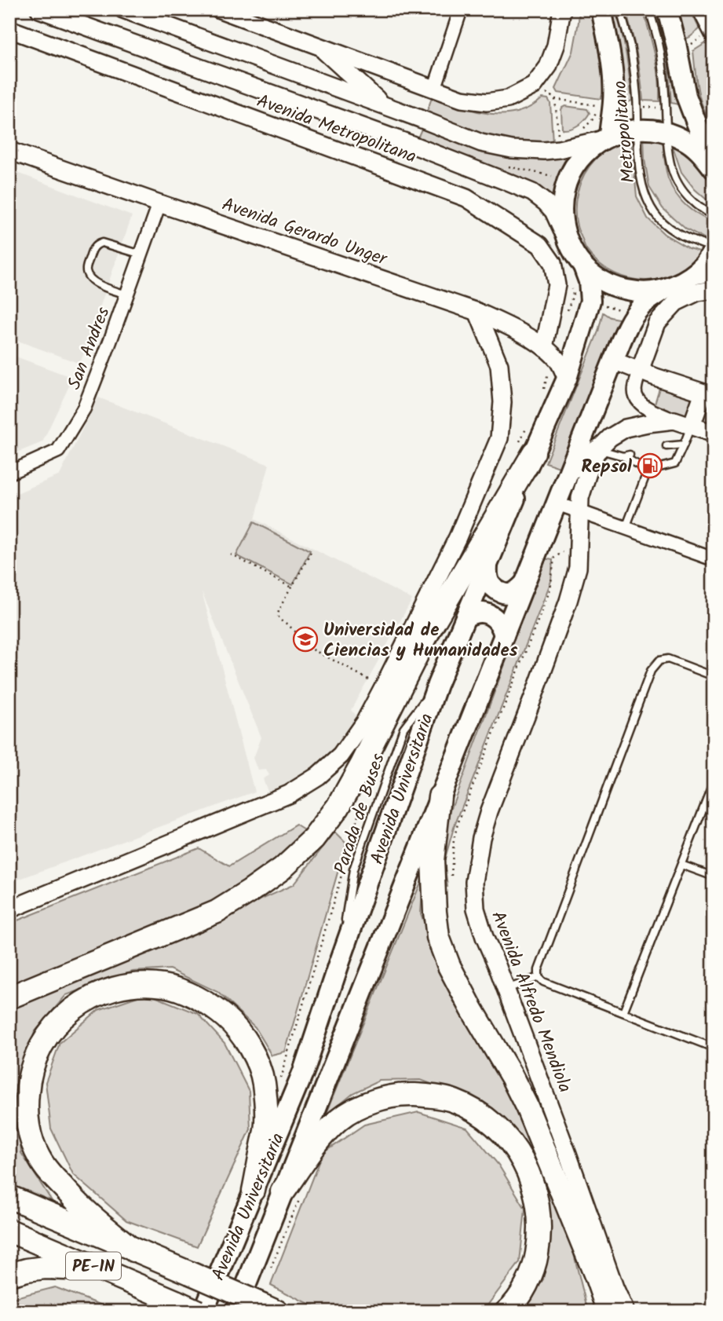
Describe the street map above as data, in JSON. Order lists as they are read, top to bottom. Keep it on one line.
{"streets":{"highway":["PE-1N"],"main road":["Avenida Universitaria"],"street":["Avenida Metropolitana","Avenida Gerardo Unger","San Andres","Avenida Alfredo Mendiola"],"lane":["Metropolitano"]},"crossings":[["Avenida Metropolitana","Avenida Gerardo Unger"],["Avenida Gerardo Unger","San Andres"],["Avenida Gerardo Unger","Avenida Universitaria"]],"places":{"fuel station":["Repsol"],"school or university":["Universidad de Ciencias y Humanidades"]}}
